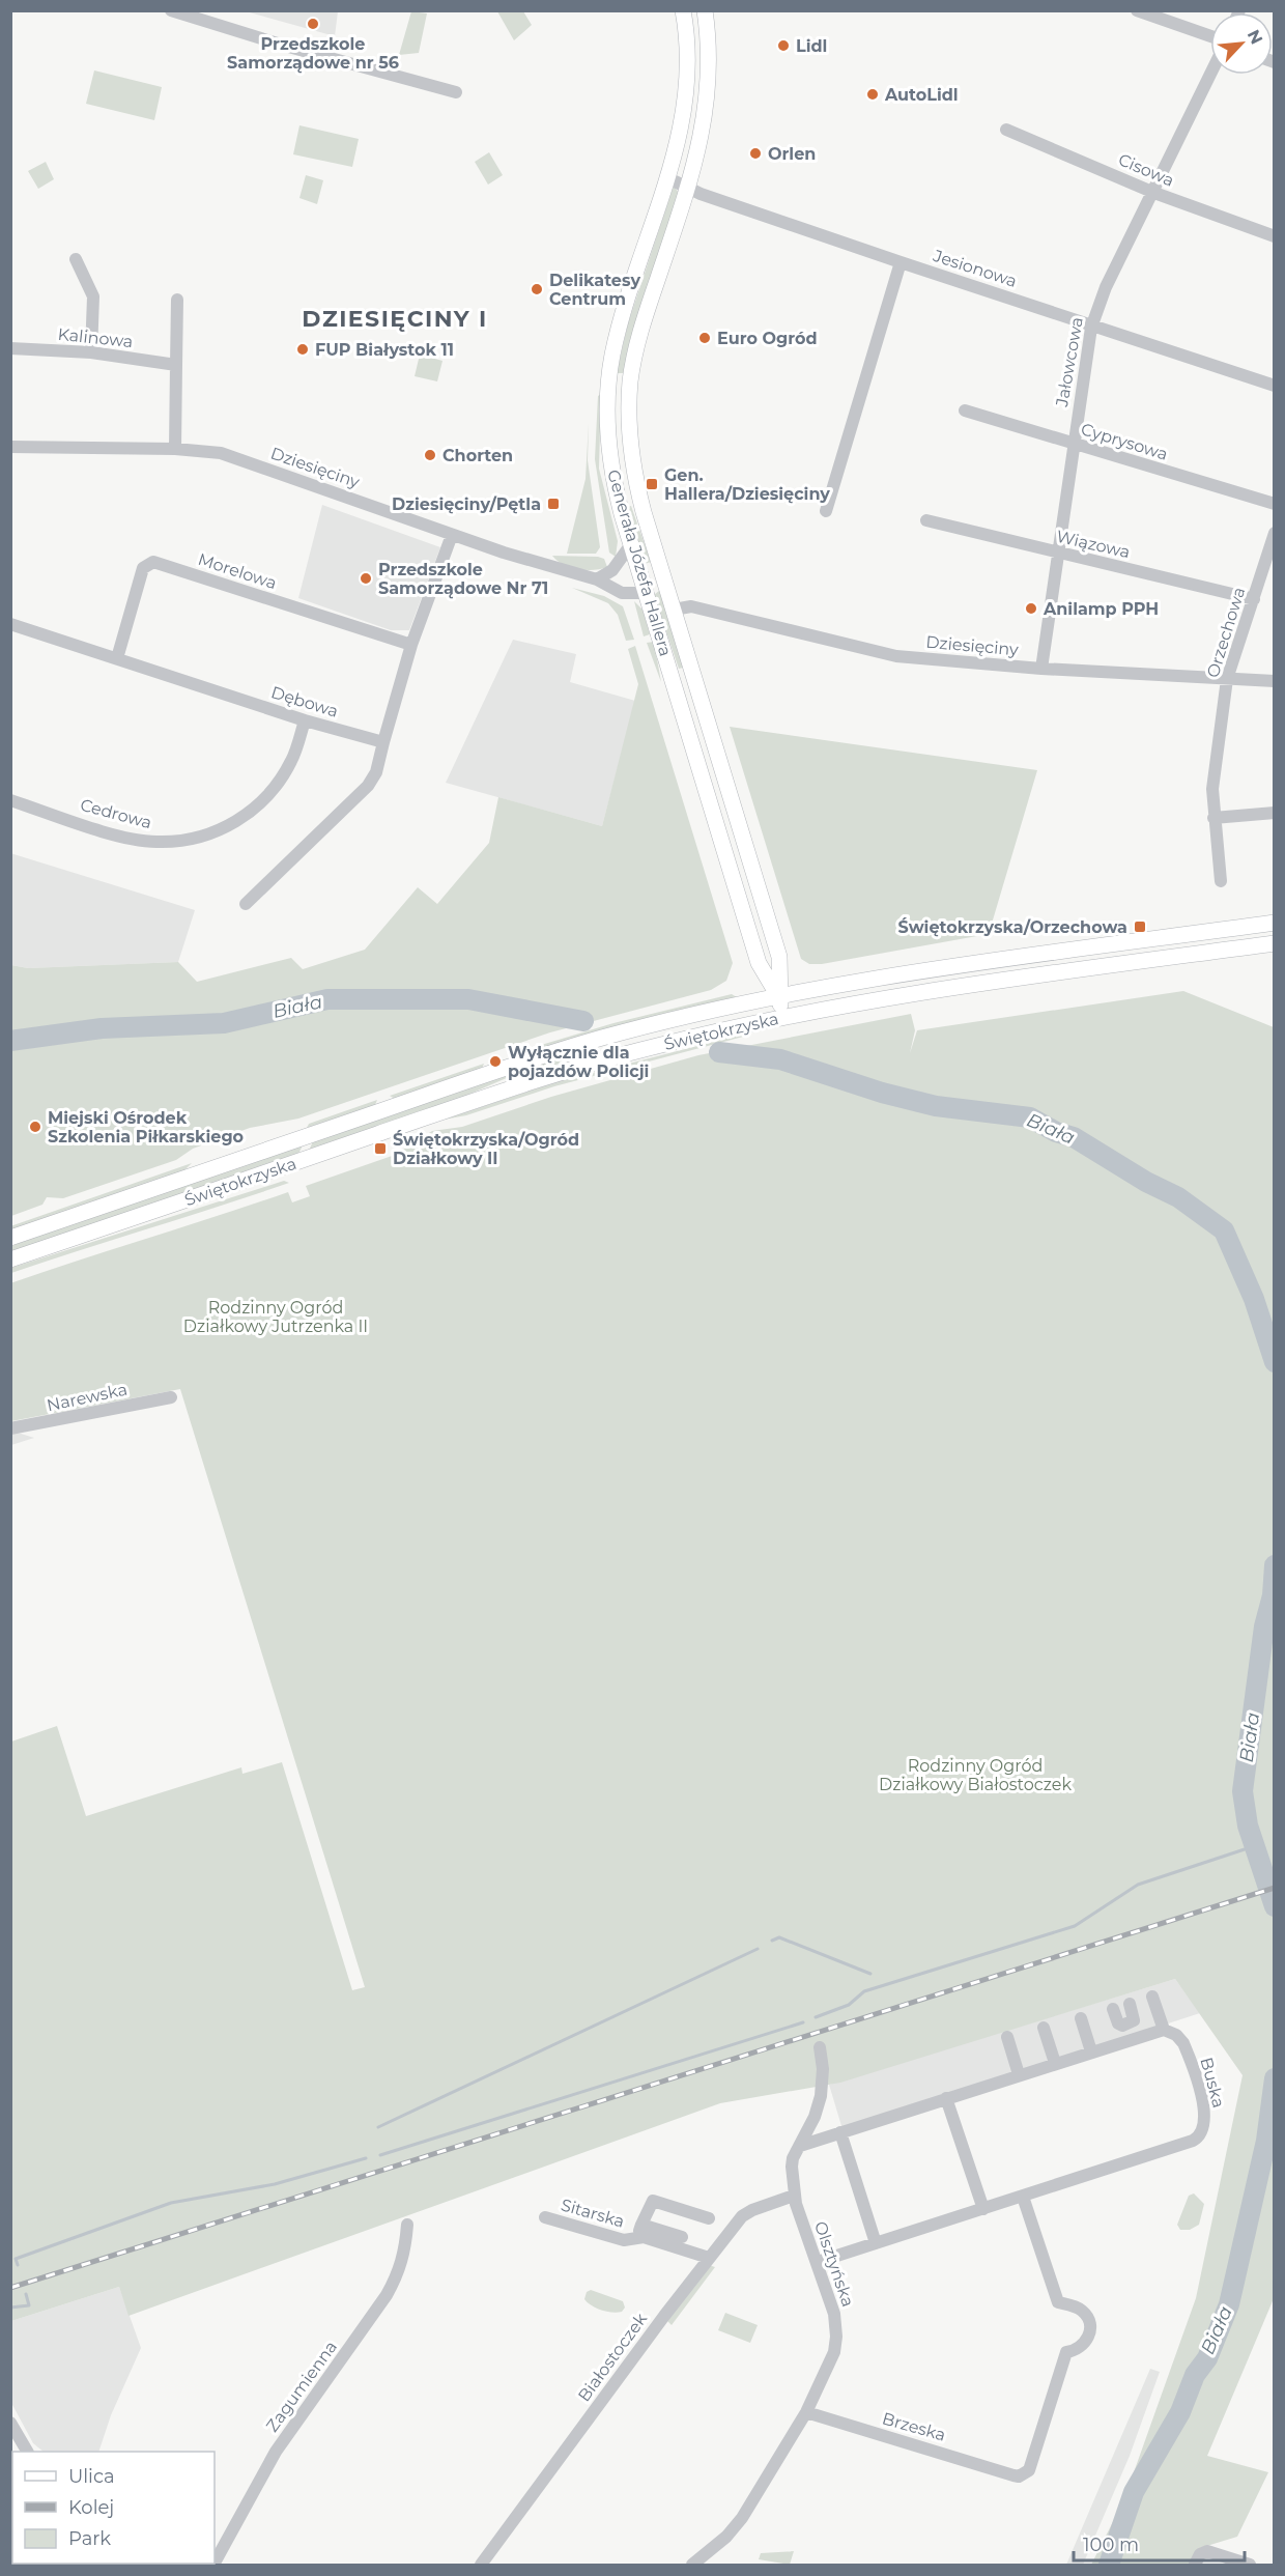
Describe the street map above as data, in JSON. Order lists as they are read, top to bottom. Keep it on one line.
{"streets":{"main road":["Generała Józefa Hallera","Świętokrzyska"],"street":["Cisowa","Jesionowa","Kalinowa","Jałowcowa","Cyprysowa","Dziesięciny","Wiązowa","Morelowa","Orzechowa","Dębowa","Cedrowa","Narewska","Buska","Sitarska","Olsztyńska","Białostoczek","Zagumienna","Brzeska"]},"crossings":[["Cisowa","Jałowcowa"],["Jesionowa","Jałowcowa"],["Jesionowa","Generała Józefa Hallera"],["Jałowcowa","Cyprysowa"],["Jałowcowa","Dziesięciny"],["Jałowcowa","Wiązowa"],["Dziesięciny","Generała Józefa Hallera"],["Dziesięciny","Orzechowa"],["Wiązowa","Orzechowa"],["Generała Józefa Hallera","Świętokrzyska"],["Morelowa","Dębowa"],["Dębowa","Cedrowa"],["Buska","Olsztyńska"],["Buska","Brzeska"],["Sitarska","Białostoczek"],["Olsztyńska","Białostoczek"],["Olsztyńska","Brzeska"]],"districts":["DZIESIĘCINY I"],"water":["Biała"],"parks":["Rodzinny Ogród Działkowy Jutrzenka II","Rodzinny Ogród Działkowy Białostoczek"],"places":{"other":["Przedszkole Samorządowe nr 56","Lidl","AutoLidl","Orlen","Delikatesy Centrum","Euro Ogród","FUP Białystok 11","Chorten","Przedszkole Samorządowe Nr 71","Anilamp PPH","Wyłącznie dla pojazdów Policji","Miejski Ośrodek Szkolenia Piłkarskiego"],"transit":["Gen. Hallera/Dziesięciny","Dziesięciny/Pętla","Świętokrzyska/Orzechowa","Świętokrzyska/Ogród Działkowy II"]},"legend":["Ulica","Kolej","Park"],"scale_bar":"100 m","north":"top right"}
